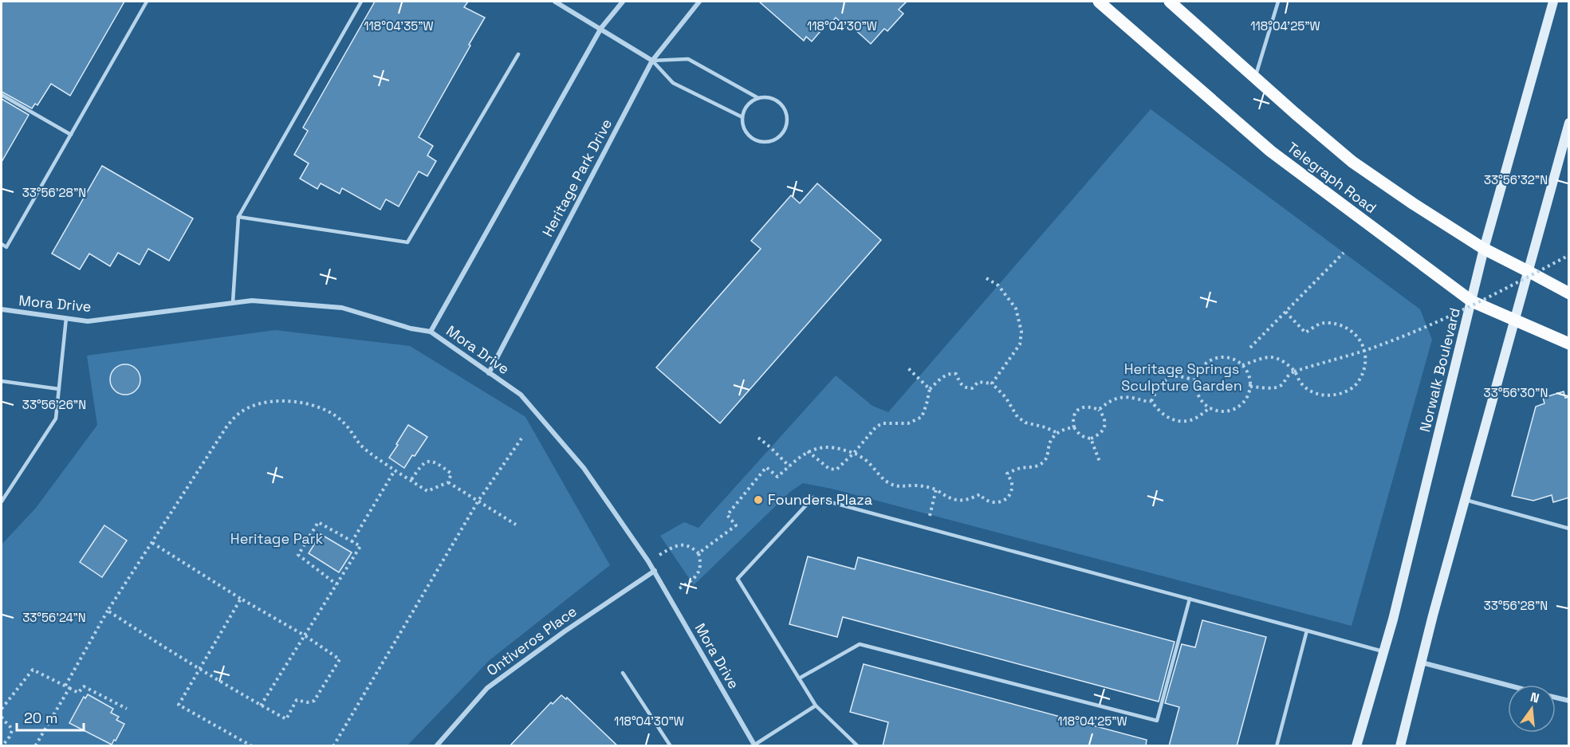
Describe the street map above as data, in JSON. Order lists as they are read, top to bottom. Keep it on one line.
{"streets":{"main road":["Telegraph Road","Norwalk Boulevard"],"street":["Heritage Park Drive","Mora Drive","Ontiveros Place"]},"crossings":[["Heritage Park Drive","Mora Drive"],["Telegraph Road","Norwalk Boulevard"],["Mora Drive","Ontiveros Place"]],"parks":["Heritage Springs Sculpture Garden","Heritage Park"],"places":["Founders Plaza"],"scale_bar":"20 m","north":"top","coordinates":["118°04'35\"W","118°04'30\"W","118°04'25\"W","33°56'32\"N","33°56'28\"N","33°56'30\"N","33°56'26\"N","33°56'24\"N"]}
